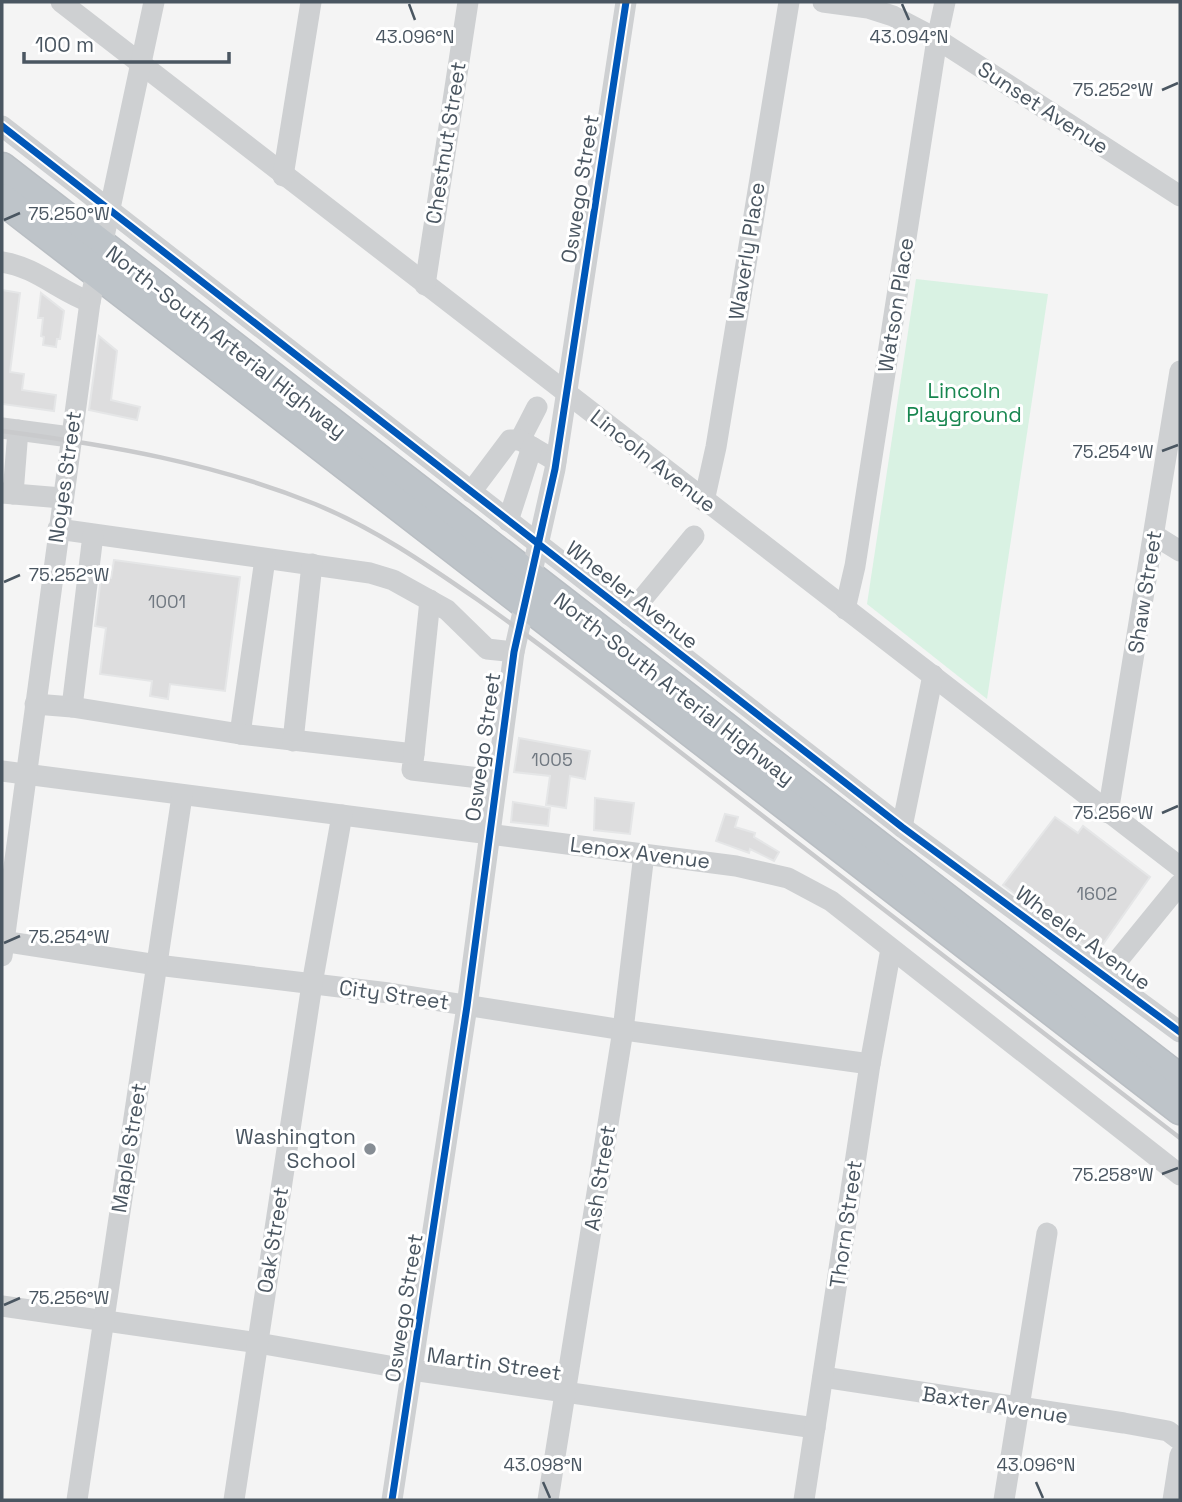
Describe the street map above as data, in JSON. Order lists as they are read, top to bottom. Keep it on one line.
{"streets":{"highway":["North-South Arterial Highway"],"street":["Sunset Avenue","Chestnut Street","Oswego Street","Waverly Place","Watson Place","Lincoln Avenue","Noyes Street","Shaw Street","Wheeler Avenue","Lenox Avenue","City Street","Maple Street","Ash Street","Thorn Street","Oak Street","Martin Street","Baxter Avenue"]},"crossings":[["Sunset Avenue","Watson Place"],["Chestnut Street","Lincoln Avenue"],["Oswego Street","North-South Arterial Highway"],["Oswego Street","Lincoln Avenue"],["Oswego Street","Wheeler Avenue"],["Oswego Street","Lenox Avenue"],["Oswego Street","City Street"],["Oswego Street","Martin Street"],["Waverly Place","Lincoln Avenue"],["Watson Place","Lincoln Avenue"],["North-South Arterial Highway","Noyes Street"],["Lincoln Avenue","Noyes Street"],["Lincoln Avenue","Shaw Street"],["Noyes Street","Wheeler Avenue"],["Noyes Street","Lenox Avenue"],["Noyes Street","City Street"],["Lenox Avenue","Maple Street"],["Lenox Avenue","Ash Street"],["Lenox Avenue","Thorn Street"],["Lenox Avenue","Oak Street"],["City Street","Maple Street"],["City Street","Ash Street"],["City Street","Thorn Street"],["City Street","Oak Street"],["Maple Street","Martin Street"],["Ash Street","Martin Street"],["Thorn Street","Martin Street"],["Thorn Street","Baxter Avenue"],["Oak Street","Martin Street"]],"parks":["Lincoln Playground"],"places":["Washington School"],"house_numbers":["1001","1005","1602"],"scale_bar":"100 m","coordinates":["43.096°N","43.094°N","75.252°W","75.250°W","75.254°W","75.256°W","75.258°W","43.098°N"]}
